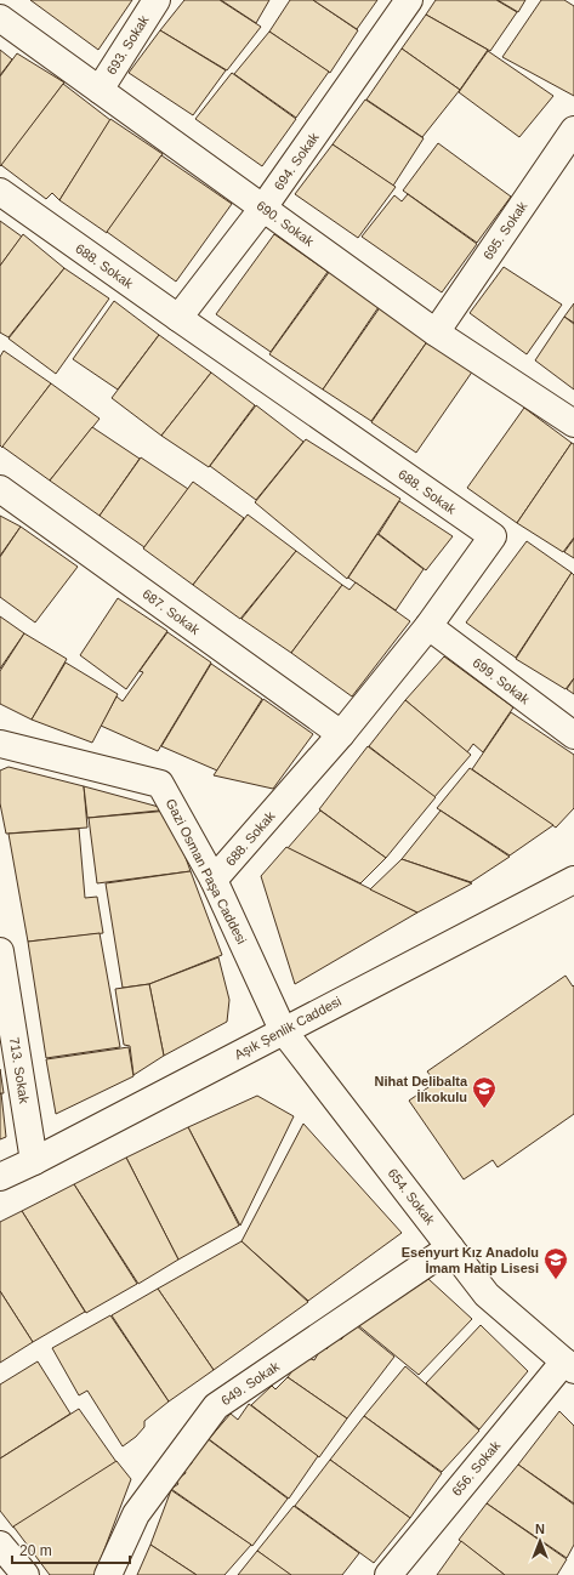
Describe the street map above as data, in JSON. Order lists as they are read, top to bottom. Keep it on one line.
{"streets":{"street":["693. Sokak","694. Sokak","690. Sokak","695. Sokak","688. Sokak","687. Sokak","699. Sokak","Gazi Osman Paşa Caddesi","Aşık Şenlik Caddesi","713. Sokak","654. Sokak","649. Sokak","656. Sokak"]},"crossings":[["693. Sokak","690. Sokak"],["694. Sokak","690. Sokak"],["694. Sokak","688. Sokak"],["690. Sokak","695. Sokak"],["688. Sokak","687. Sokak"],["688. Sokak","699. Sokak"],["688. Sokak","Gazi Osman Paşa Caddesi"],["Gazi Osman Paşa Caddesi","Aşık Şenlik Caddesi"],["Gazi Osman Paşa Caddesi","654. Sokak"],["Aşık Şenlik Caddesi","713. Sokak"],["Aşık Şenlik Caddesi","654. Sokak"],["654. Sokak","649. Sokak"],["654. Sokak","656. Sokak"]],"places":{"school or university":["Nihat Delibalta İlkokulu","Esenyurt Kız Anadolu İmam Hatip Lisesi"]},"scale_bar":"20 m","north":"top"}
